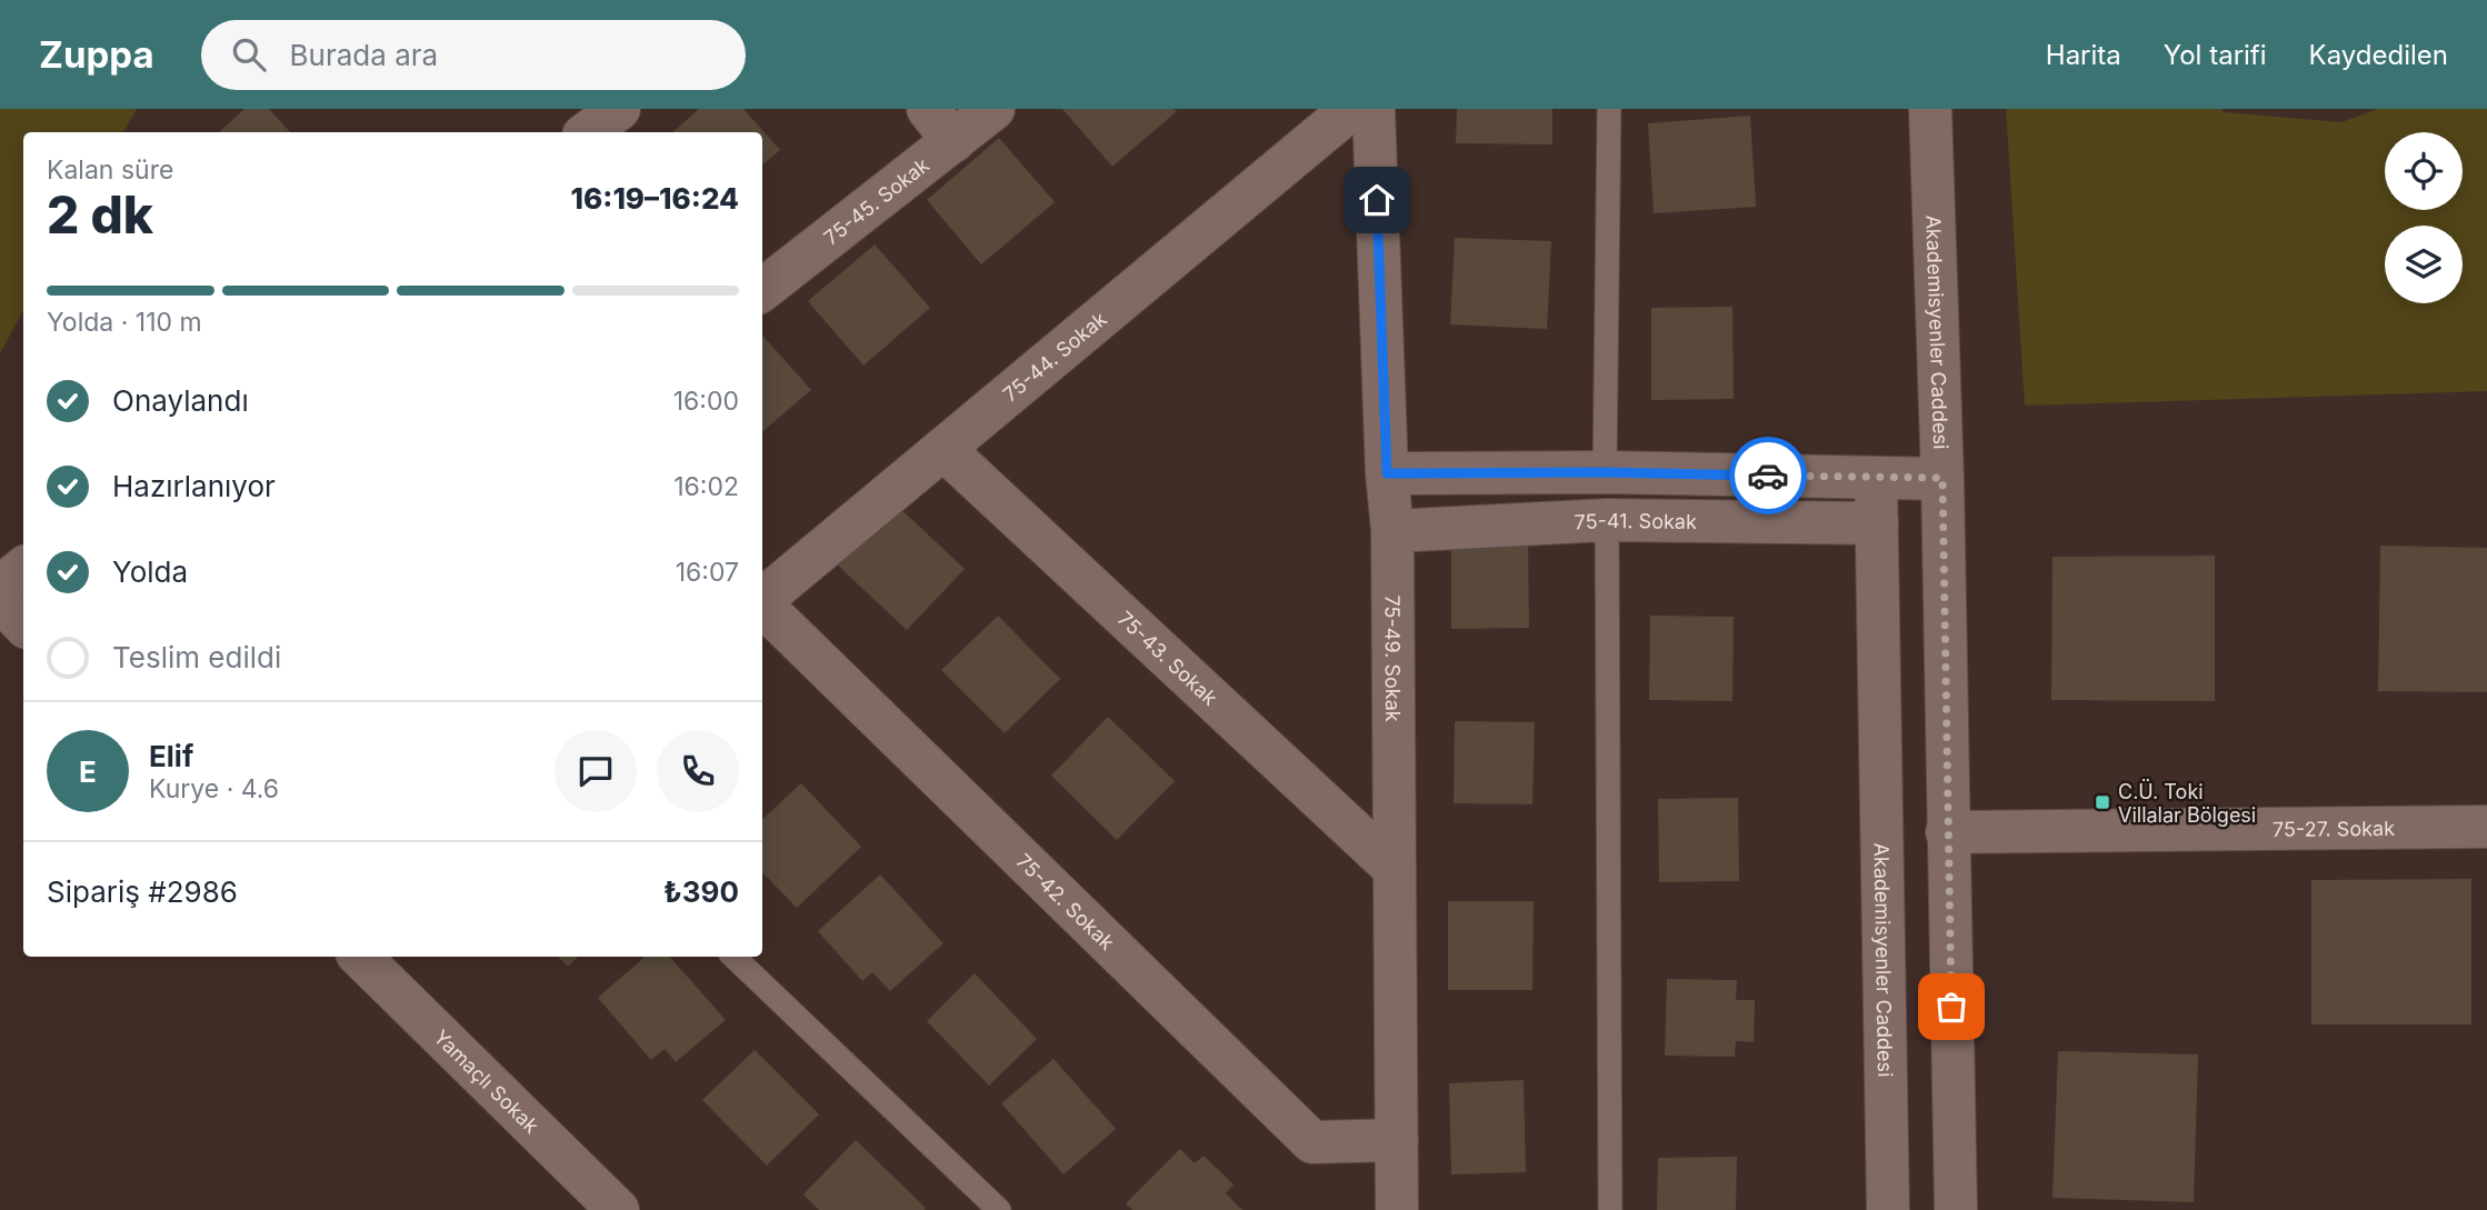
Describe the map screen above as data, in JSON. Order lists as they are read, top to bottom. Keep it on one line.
{"streets":{"street":["75-45. Sokak","Akademisyenler Caddesi","75-44. Sokak","75-41. Sokak","75-43. Sokak","75-49. Sokak","75-27. Sokak","75-42. Sokak","Yamaçlı Sokak"]},"crossings":[["Akademisyenler Caddesi","75-41. Sokak"],["Akademisyenler Caddesi","75-27. Sokak"],["75-44. Sokak","75-43. Sokak"],["75-41. Sokak","75-49. Sokak"],["75-43. Sokak","75-49. Sokak"],["75-49. Sokak","75-42. Sokak"]],"places":{"transit":["C.Ü. Toki Villalar Bölgesi"]},"page":{"header":"Zuppa","search":"Burada ara","nav":["Harita","Yol tarifi","Kaydedilen"],"heading":["2 dk","Kalan süre","16:19–16:24"],"panel":["Elif","Kurye · 4.6","Sipariş #2986","₺390"],"bar":"Yolda · 110 m","list":[["Onaylandı","16:00"],["Hazırlanıyor","16:02"],["Yolda","16:07"],"Teslim edildi"],"round":"E"}}
